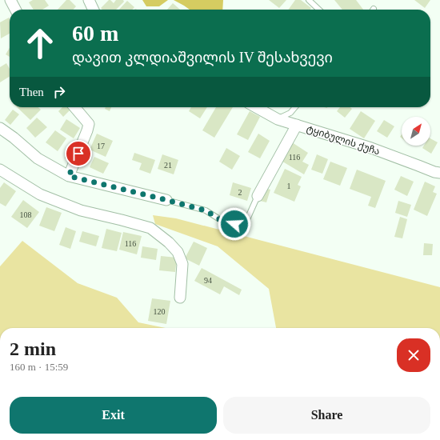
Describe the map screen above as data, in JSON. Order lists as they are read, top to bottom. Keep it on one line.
{"streets":{"street":["ტყიბულის ქუჩა"]},"house_numbers":["17","116","21","1","2","108","116","94","120"],"north":"top right","page":{"turn":["60 m","დავით კლდიაშვილის IV შესახვევი"],"then":"Then","heading":["2 min","160 m · 15:59"],"buttons":["Exit","Share"]}}
